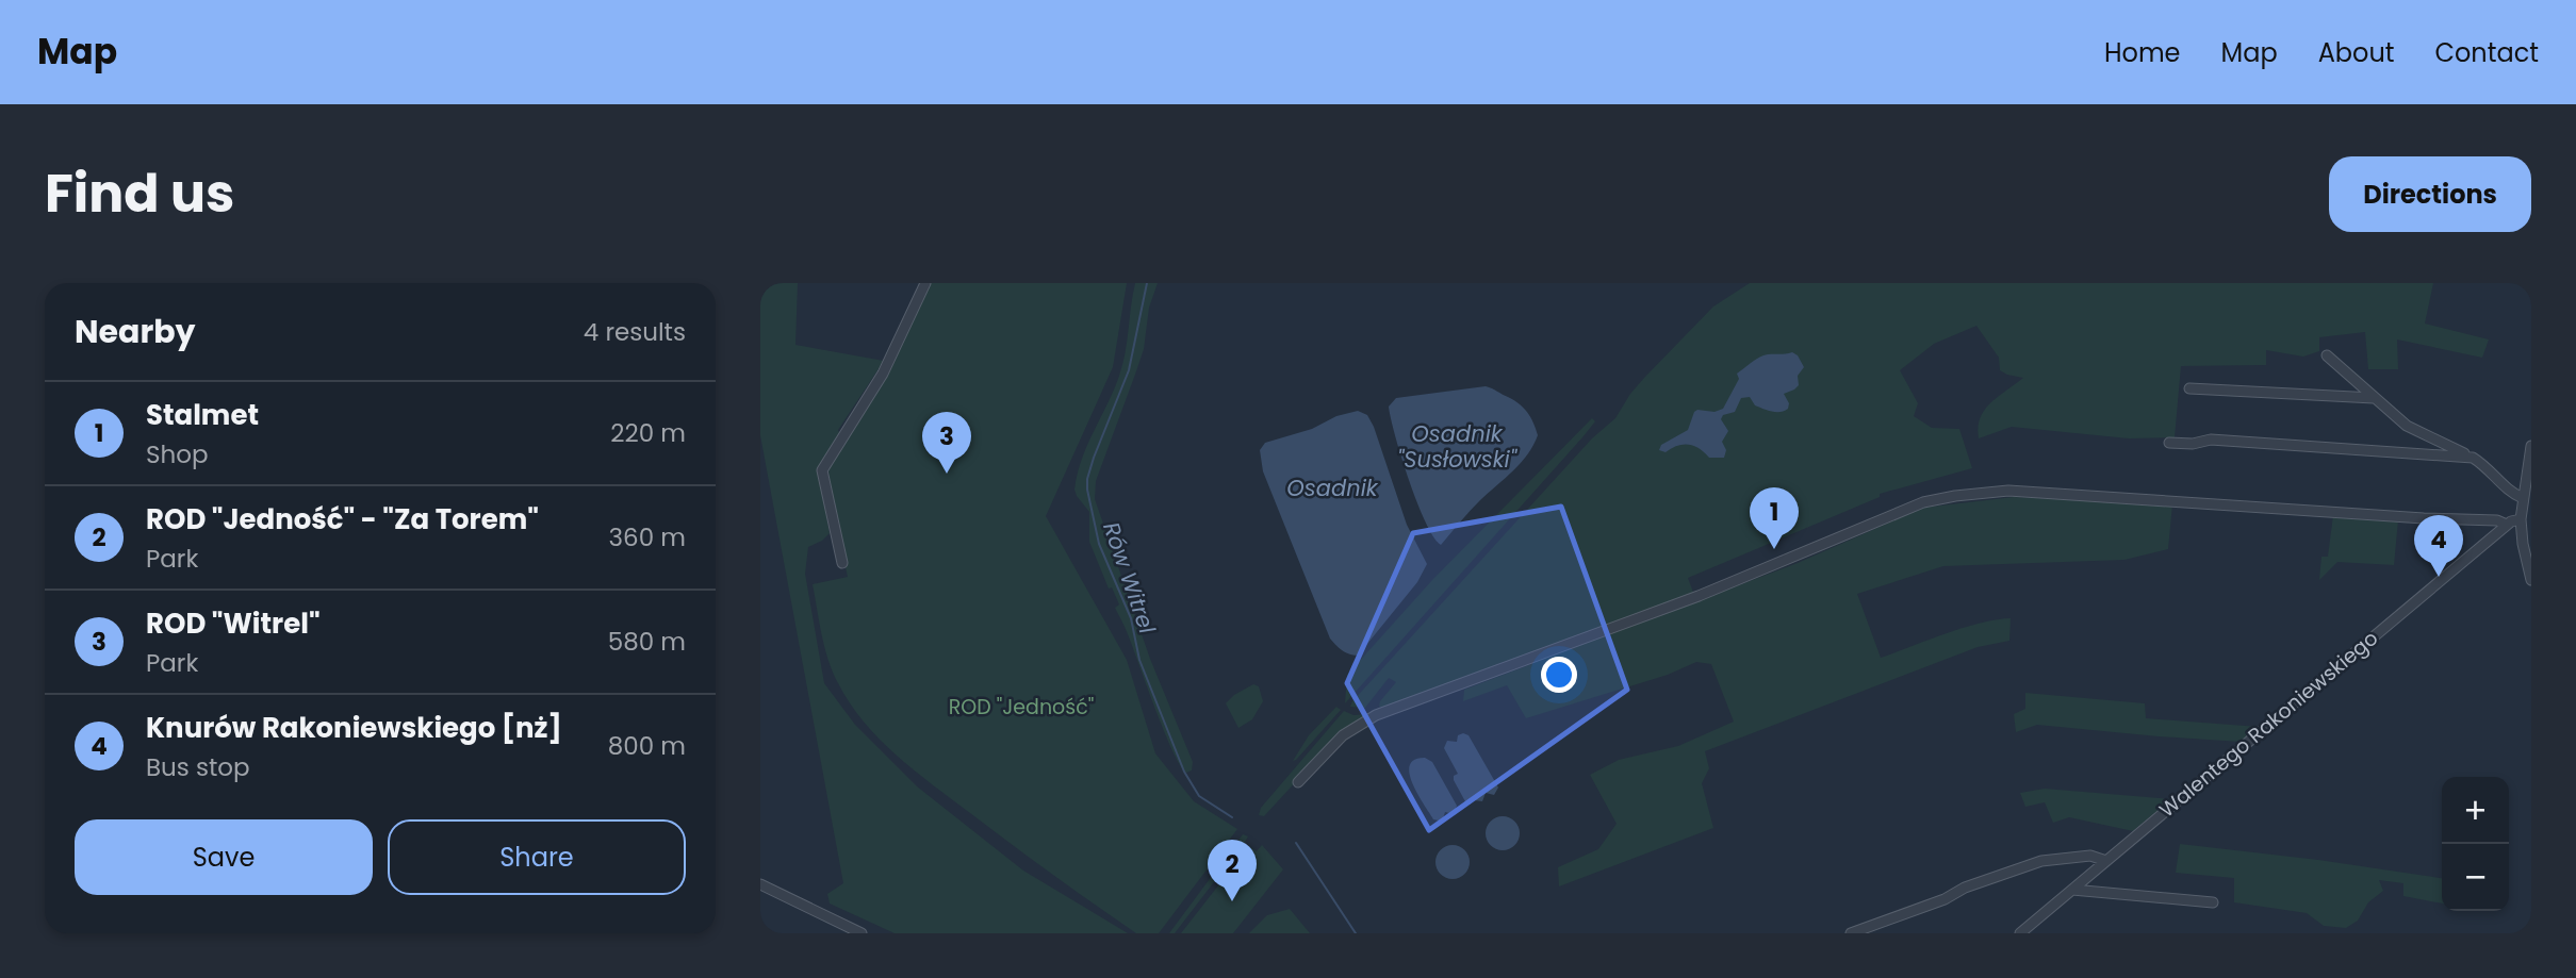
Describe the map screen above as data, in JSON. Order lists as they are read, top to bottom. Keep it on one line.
{"streets":{"street":["Walentego Rakoniewskiego"]},"water":["Osadnik \"Susłowski\"","Osadnik","Rów Witrel"],"parks":["ROD \"Jedność\""],"page":{"header":"Map","nav":["Home","Map","About","Contact"],"title":"Find us","buttons":["Directions",["Save","Share"]],"heading":["Nearby","4 results"],"list":[{"mark":"1","name":"Stalmet","note":"Shop","value":"220 m"},{"mark":"2","name":"ROD \"Jedność\" - \"Za Torem\"","note":"Park","value":"360 m"},{"mark":"3","name":"ROD \"Witrel\"","note":"Park","value":"580 m"},{"mark":"4","name":"Knurów Rakoniewskiego [nż]","note":"Bus stop","value":"800 m"}],"pins":["3","1","4","2"],"map_buttons":["+","−"]}}
